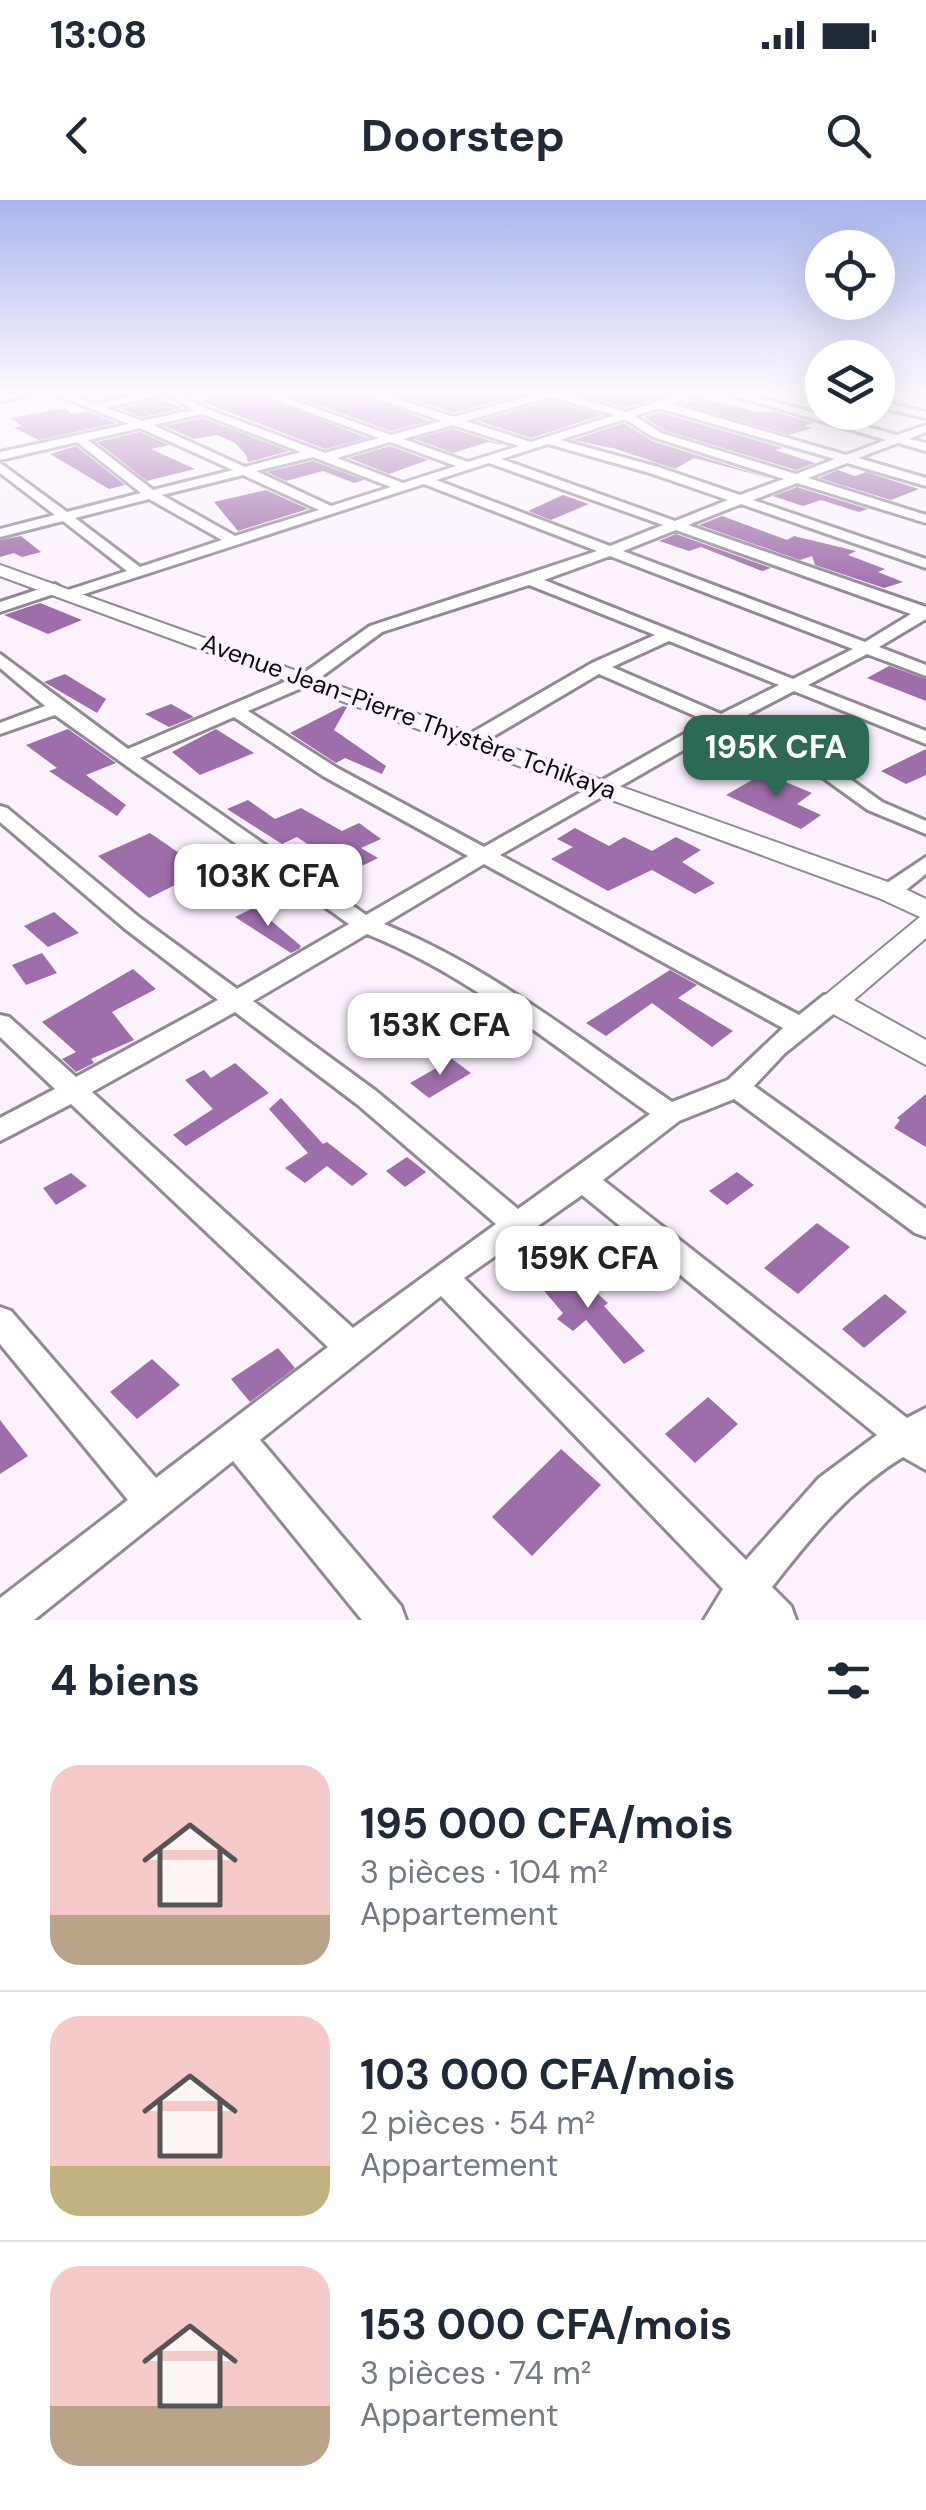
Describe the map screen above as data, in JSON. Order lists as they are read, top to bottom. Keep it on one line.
{"streets":{"street":["Avenue Jean-Pierre Thystère Tchikaya"]},"page":{"status":"13:08","header":"Doorstep","price":["195K CFA","103K CFA","153K CFA","159K CFA"],"heading":"4 biens","list":[{"name":"195 000 CFA/mois","note":"3 pièces · 104 m² · Appartement"},{"name":"103 000 CFA/mois","note":"2 pièces · 54 m² · Appartement"},{"name":"153 000 CFA/mois","note":"3 pièces · 74 m² · Appartement"}]}}
